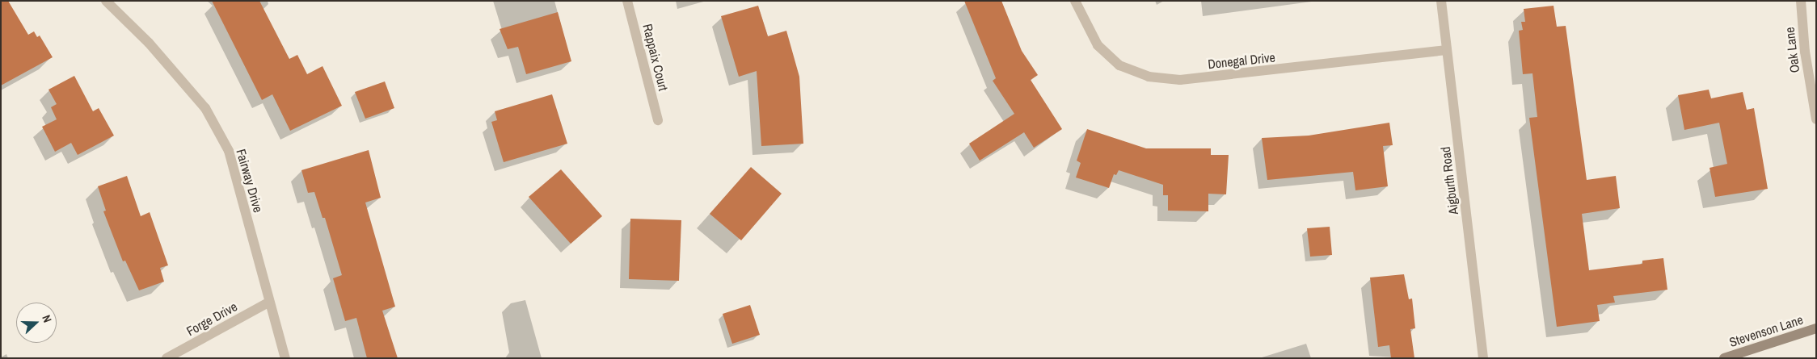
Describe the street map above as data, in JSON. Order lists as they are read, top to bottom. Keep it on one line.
{"streets":{"street":["Oak Lane","Rappaix Court","Donegal Drive","Fairway Drive","Aigburth Road","Forge Drive","Stevenson Lane"]},"crossings":[["Donegal Drive","Aigburth Road"],["Fairway Drive","Forge Drive"]],"north":"right"}
